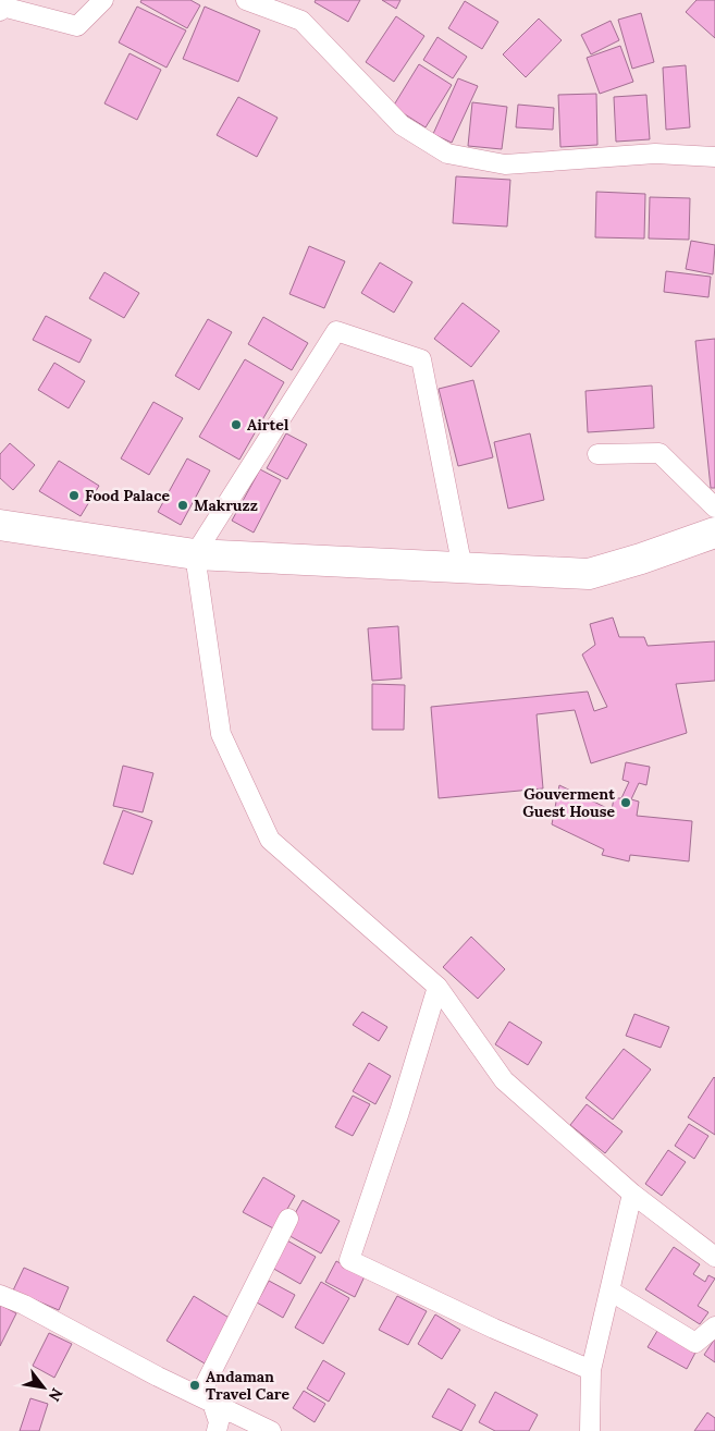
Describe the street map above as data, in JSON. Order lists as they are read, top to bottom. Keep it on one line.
{"places":["Airtel","Food Palace","Makruzz","Gouverment Guest House","Andaman Travel Care"],"north":"bottom right"}
